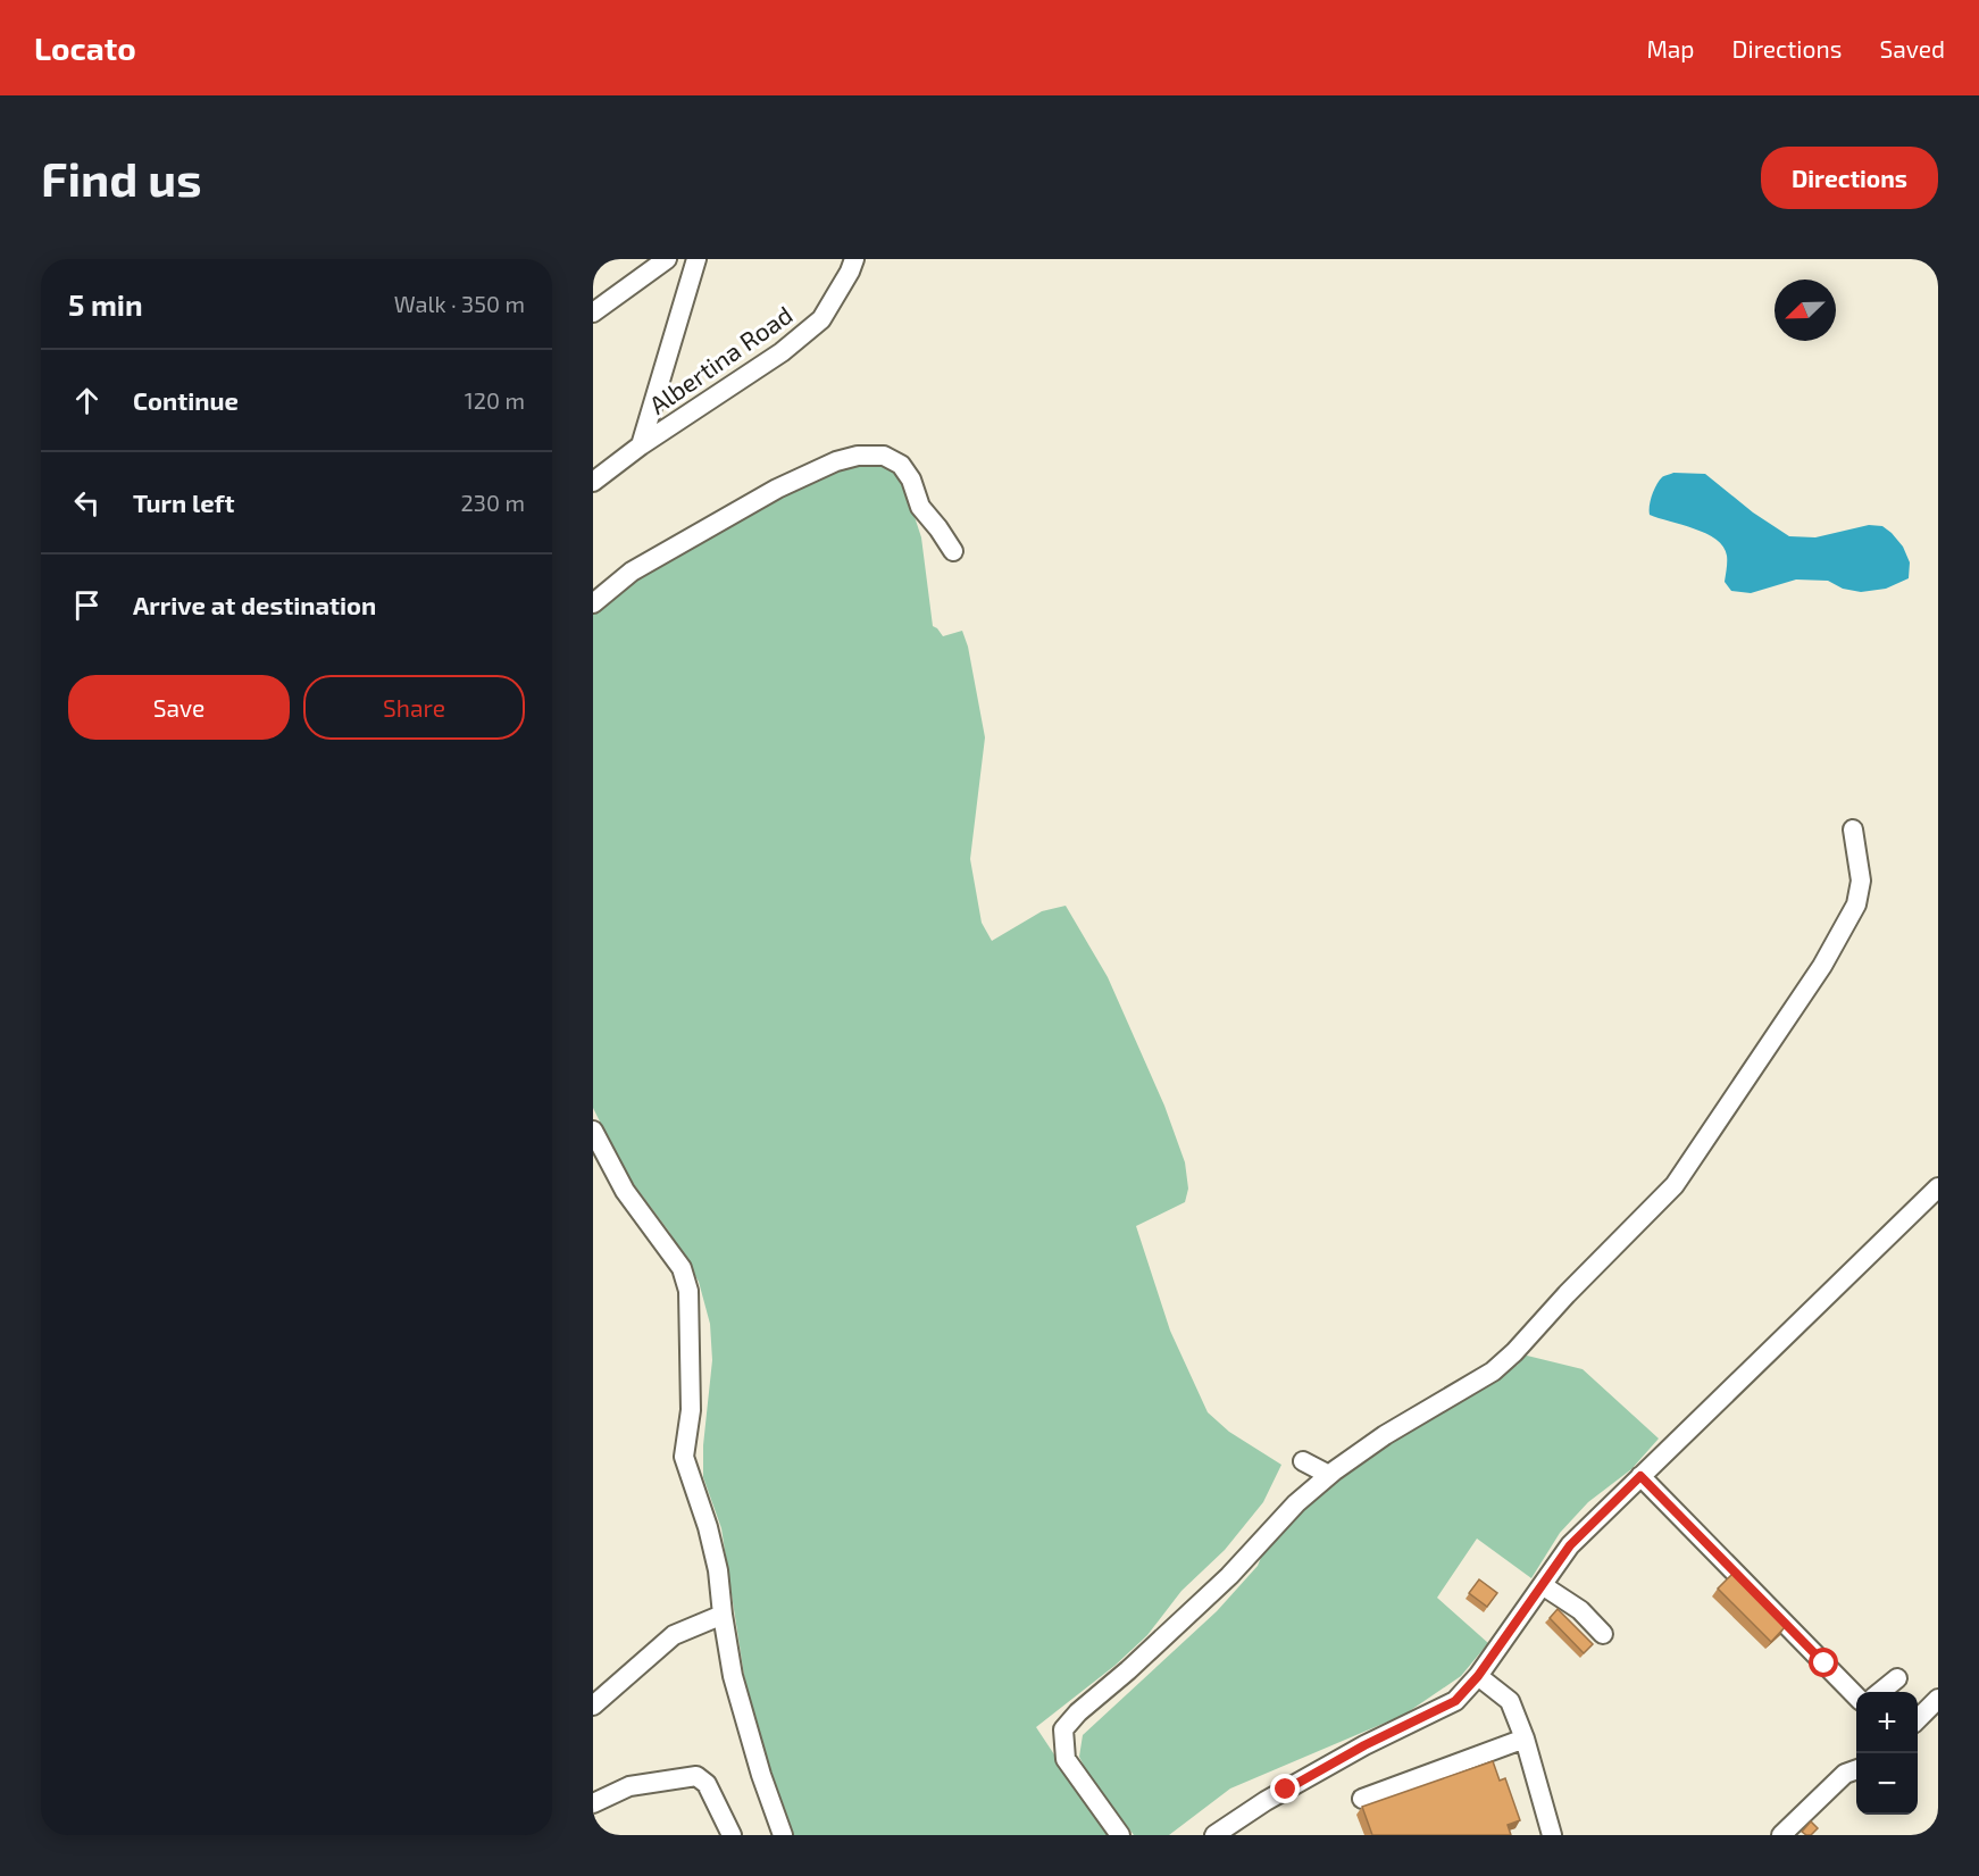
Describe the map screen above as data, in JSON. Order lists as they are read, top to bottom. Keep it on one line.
{"streets":{"street":["Albertina Road"]},"north":"bottom left","page":{"header":"Locato","nav":["Map","Directions","Saved"],"buttons":["Directions",["Save","Share"]],"title":"Find us","heading":["5 min","Walk · 350 m"],"list":[["Continue","120 m"],["Turn left","230 m"],"Arrive at destination"],"map_buttons":["+","−"]}}
